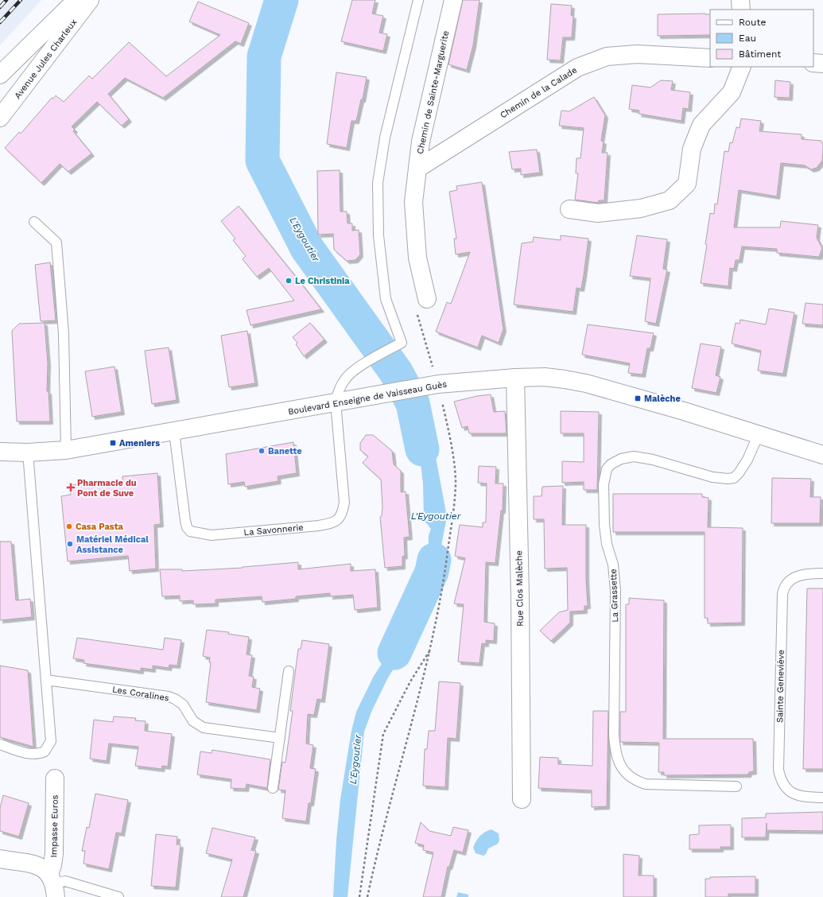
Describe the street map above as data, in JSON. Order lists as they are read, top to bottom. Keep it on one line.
{"streets":{"street":["Avenue Jules Charleux","Chemin de Sainte-Marguerite","Chemin de la Calade","Boulevard Enseigne de Vaisseau Guès","Rue Clos Malèche","Impasse Euros"],"lane":["La Savonnerie","La Grassette","Sainte Geneviève","Les Coralines"]},"crossings":[["Chemin de Sainte-Marguerite","Chemin de la Calade"],["Boulevard Enseigne de Vaisseau Guès","La Savonnerie"],["Boulevard Enseigne de Vaisseau Guès","Rue Clos Malèche"],["Boulevard Enseigne de Vaisseau Guès","La Grassette"]],"water":["L'Eygoutier"],"places":{"other":["Le Christinia","Banette","Casa Pasta","Matériel Médical Assistance"],"transit":["Malèche","Ameniers"],"health":["Pharmacie du Pont de Suve"]},"legend":["Route","Eau","Bâtiment"]}
